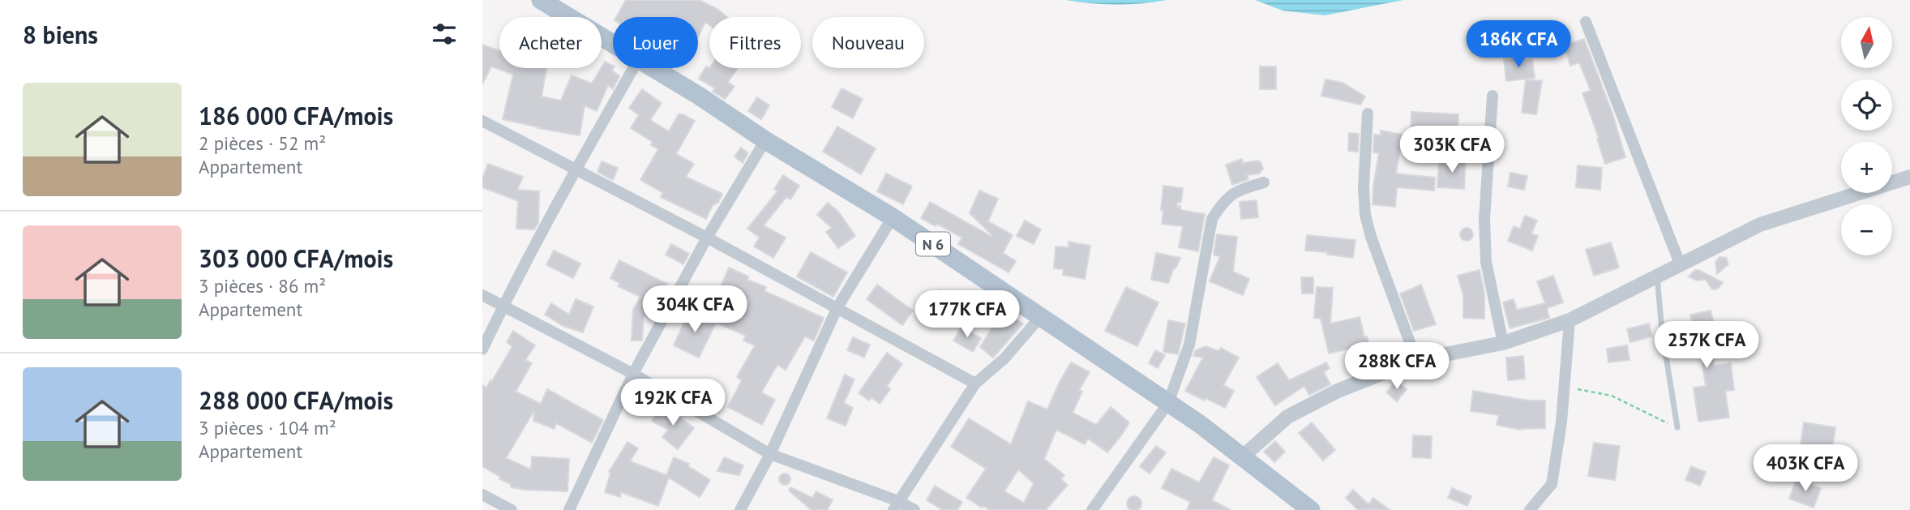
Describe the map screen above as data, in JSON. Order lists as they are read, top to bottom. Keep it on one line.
{"streets":{"main road":["N 6"]},"north":"top","page":{"heading":"8 biens","map_buttons":["+","−"],"chip":["Acheter","Louer","Filtres","Nouveau"],"price":["186K CFA","303K CFA","304K CFA","177K CFA","257K CFA","288K CFA","192K CFA","403K CFA"],"list":[{"name":"186 000 CFA/mois","note":"2 pièces · 52 m² · Appartement"},{"name":"303 000 CFA/mois","note":"3 pièces · 86 m² · Appartement"},{"name":"288 000 CFA/mois","note":"3 pièces · 104 m² · Appartement"}]}}
